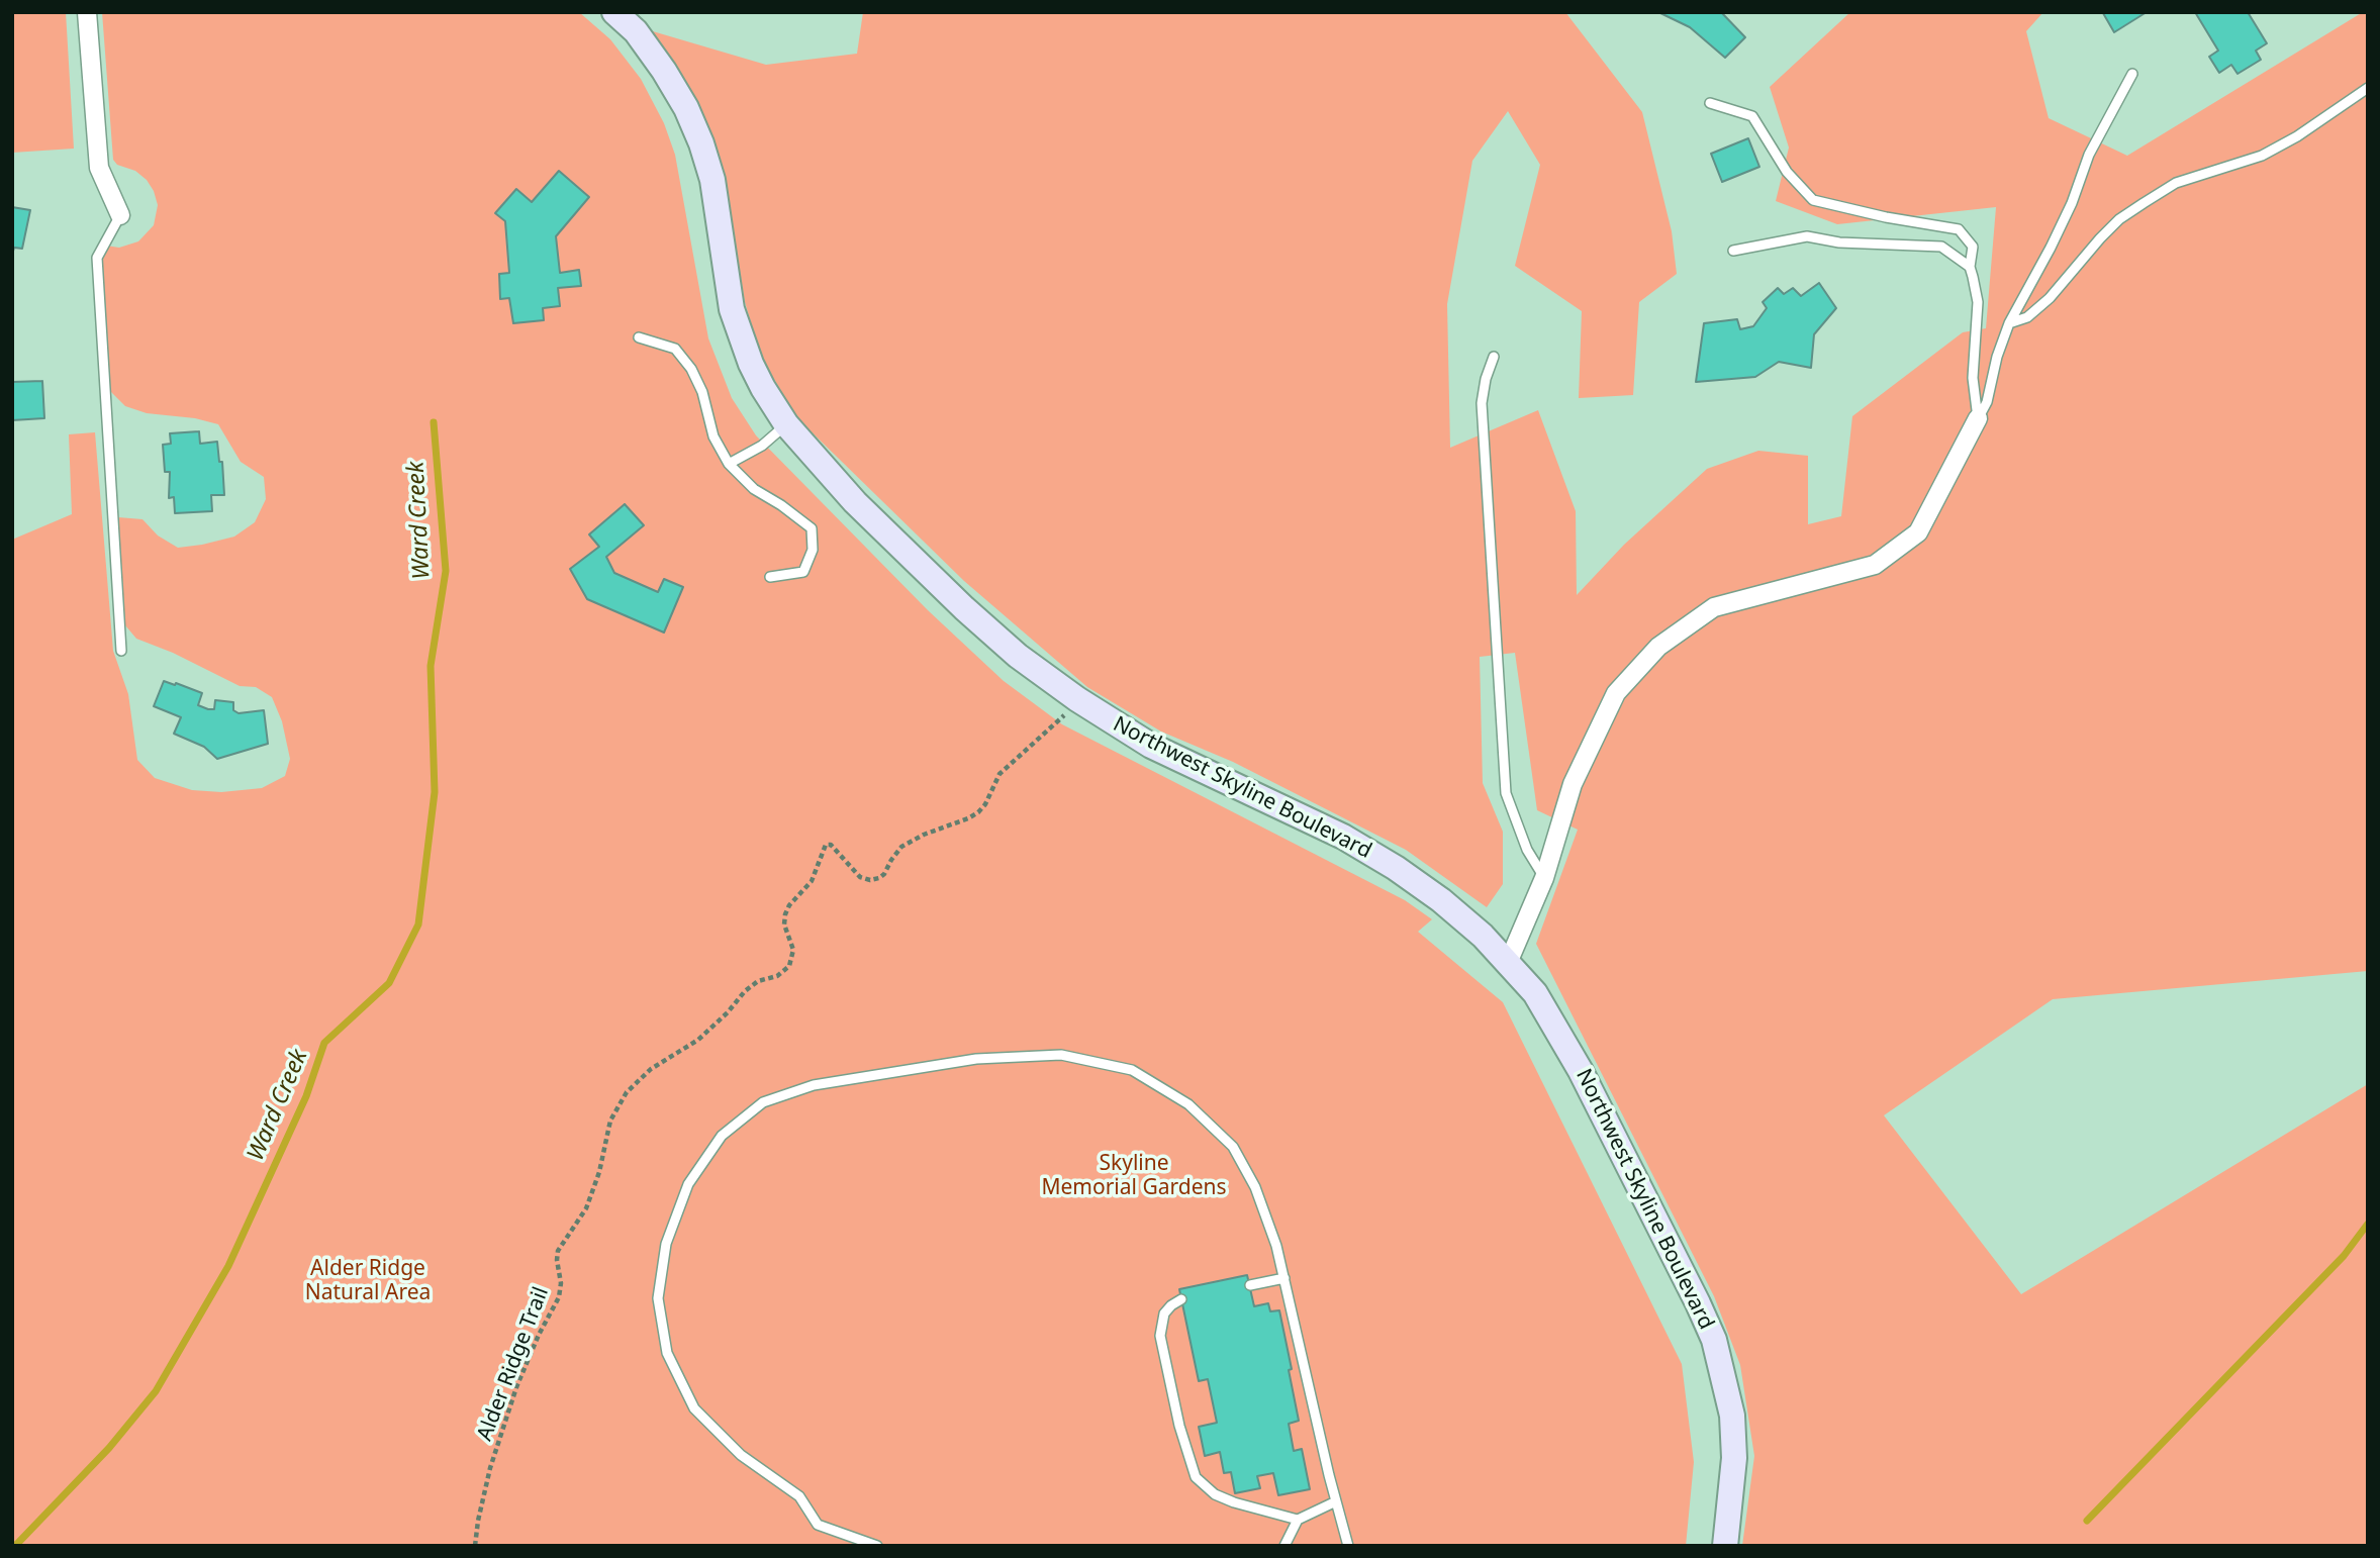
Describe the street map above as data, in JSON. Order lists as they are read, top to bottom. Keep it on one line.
{"streets":{"main road":["Northwest Skyline Boulevard"],"path":["Alder Ridge Trail"]},"crossings":[["Northwest Skyline Boulevard","Alder Ridge Trail"]],"water":["Ward Creek"],"parks":["Skyline Memorial Gardens","Alder Ridge Natural Area"]}
